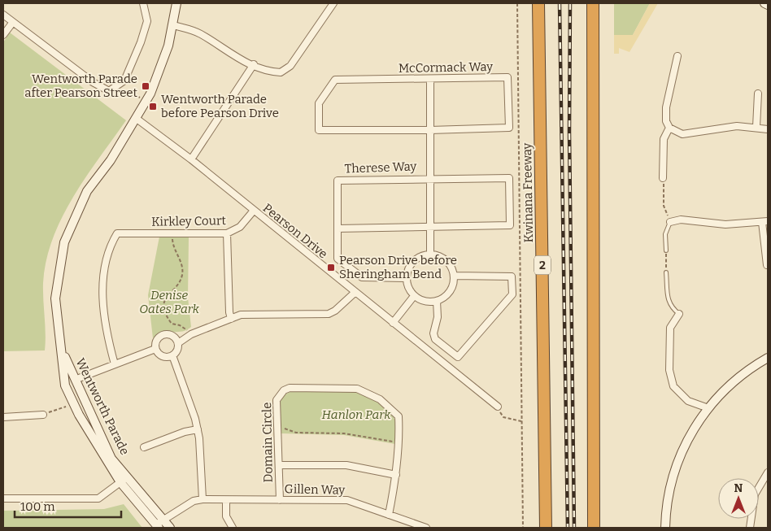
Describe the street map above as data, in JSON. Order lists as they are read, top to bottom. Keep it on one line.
{"streets":{"highway":["Kwinana Freeway","2"],"street":["McCormack Way","Therese Way","Kirkley Court","Pearson Drive","Wentworth Parade","Domain Circle","Gillen Way"]},"crossings":[["Kirkley Court","Pearson Drive"],["Pearson Drive","Wentworth Parade"],["Wentworth Parade","Gillen Way"],["Domain Circle","Gillen Way"]],"parks":["Denise Oates Park","Hanlon Park"],"places":{"transit":["Wentworth Parade after Pearson Street","Wentworth Parade before Pearson Drive","Pearson Drive before Sheringham Bend"]},"scale_bar":"100 m","north":"top"}
